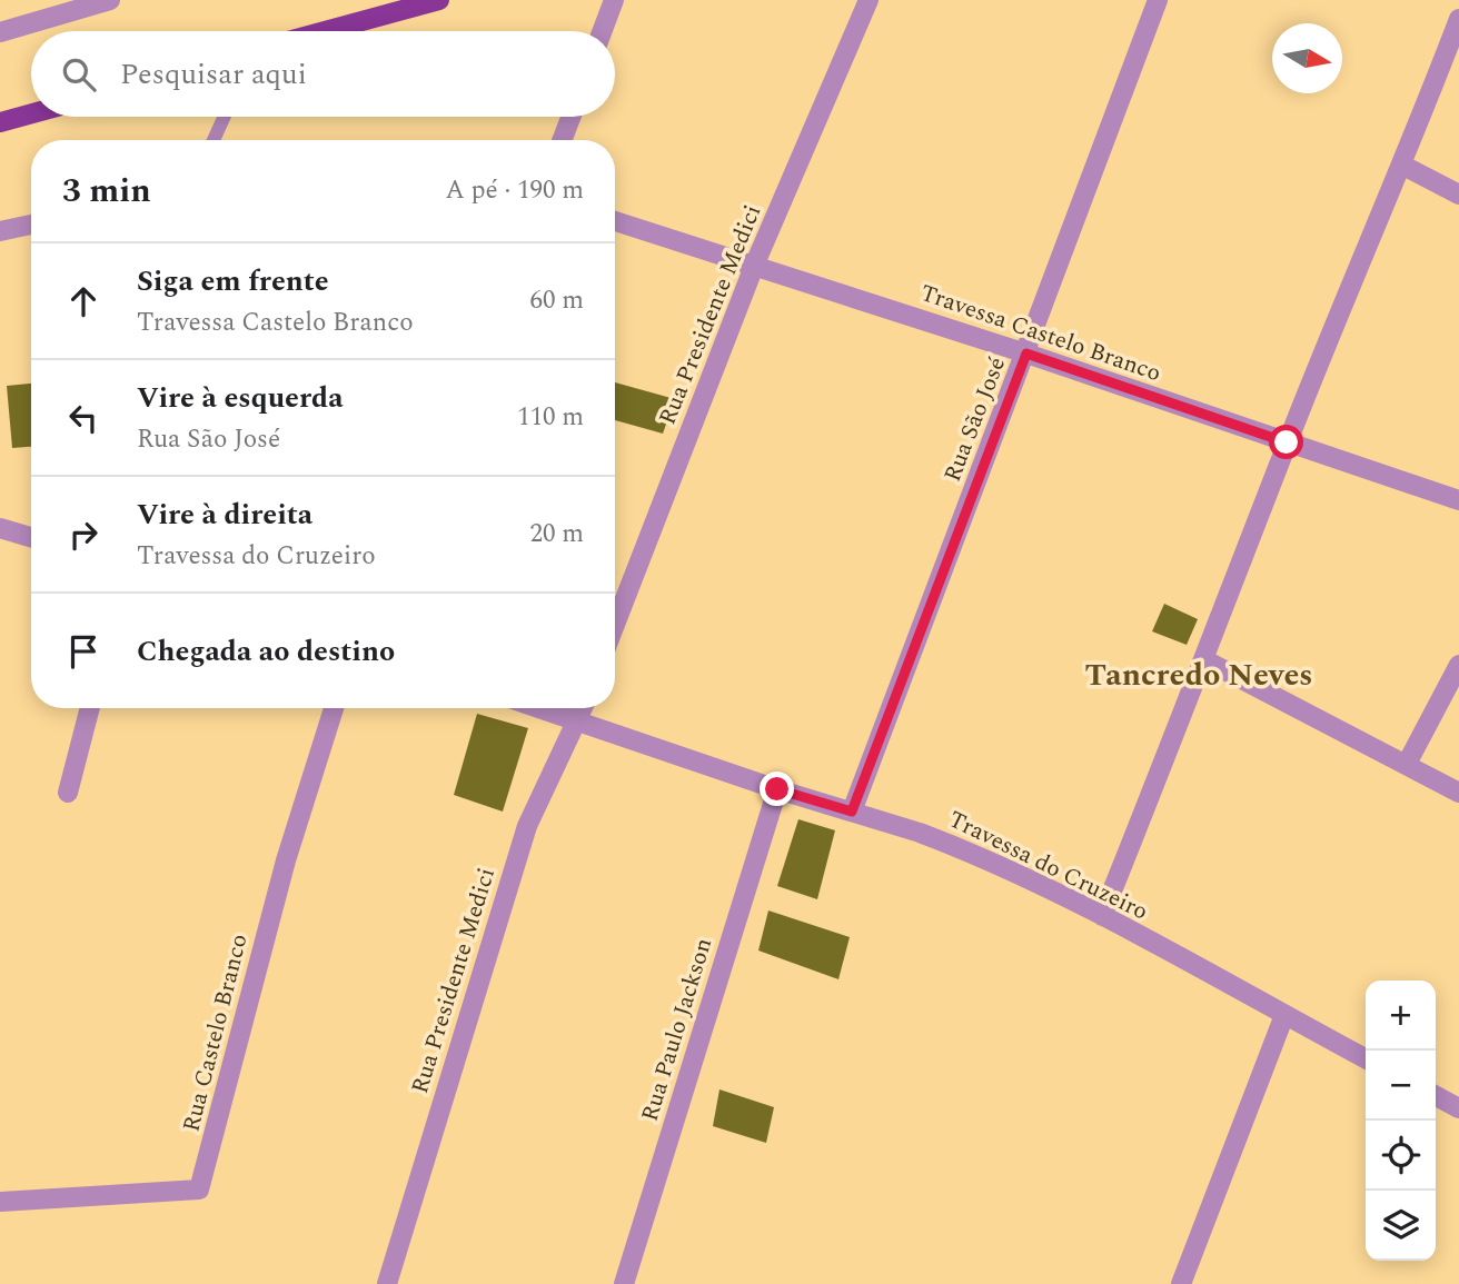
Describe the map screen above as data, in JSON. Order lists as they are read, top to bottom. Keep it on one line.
{"streets":{"street":["Rua Presidente Medici","Travessa Castelo Branco","Rua São José","Travessa do Cruzeiro","Rua Paulo Jackson","Rua Castelo Branco"]},"crossings":[["Rua Presidente Medici","Travessa Castelo Branco"],["Rua Presidente Medici","Travessa do Cruzeiro"],["Travessa Castelo Branco","Rua São José"],["Rua São José","Travessa do Cruzeiro"],["Travessa do Cruzeiro","Rua Paulo Jackson"]],"districts":["Tancredo Neves"],"north":"right","page":{"search":"Pesquisar aqui","heading":["3 min","A pé · 190 m"],"list":[["Siga em frente","Travessa Castelo Branco","60 m"],["Vire à esquerda","Rua São José","110 m"],["Vire à direita","Travessa do Cruzeiro","20 m"],"Chegada ao destino"],"map_buttons":["+","−"]}}
